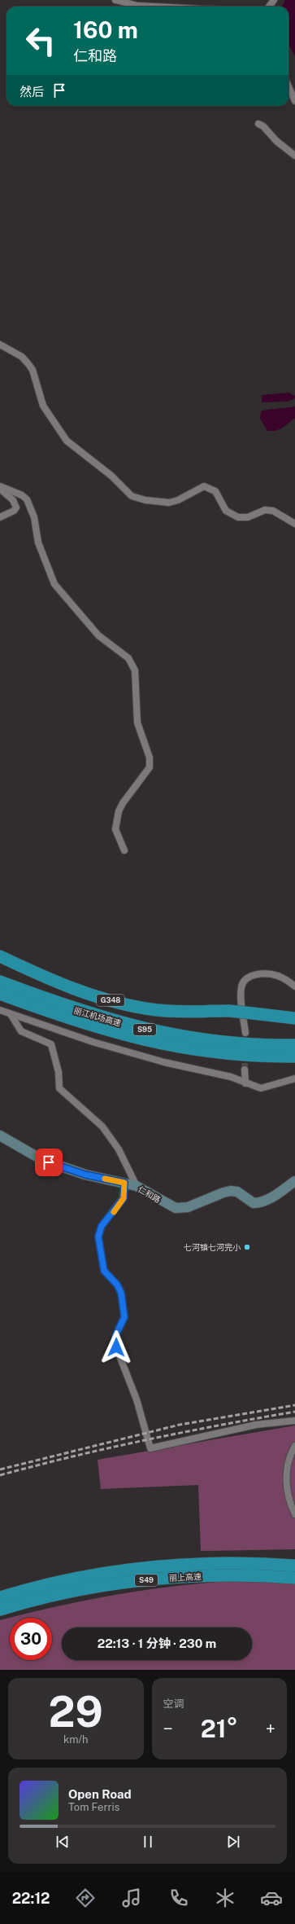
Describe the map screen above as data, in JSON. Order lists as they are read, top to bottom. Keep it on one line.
{"streets":{"highway":["G348","丽江机场高速","S95","丽上高速","S49"],"street":["仁和路"]},"places":["七河镇七河完小"],"page":{"turn":["160 m","仁和路"],"then":"然后","limit":"30","trip":"22:13 · 1 分钟 · 230 m","tile":[["29","km/h"],"空调"],"heat":["−","21°","+"],"song":["Open Road","Tom Ferris"],"tabs":"22:12"}}
